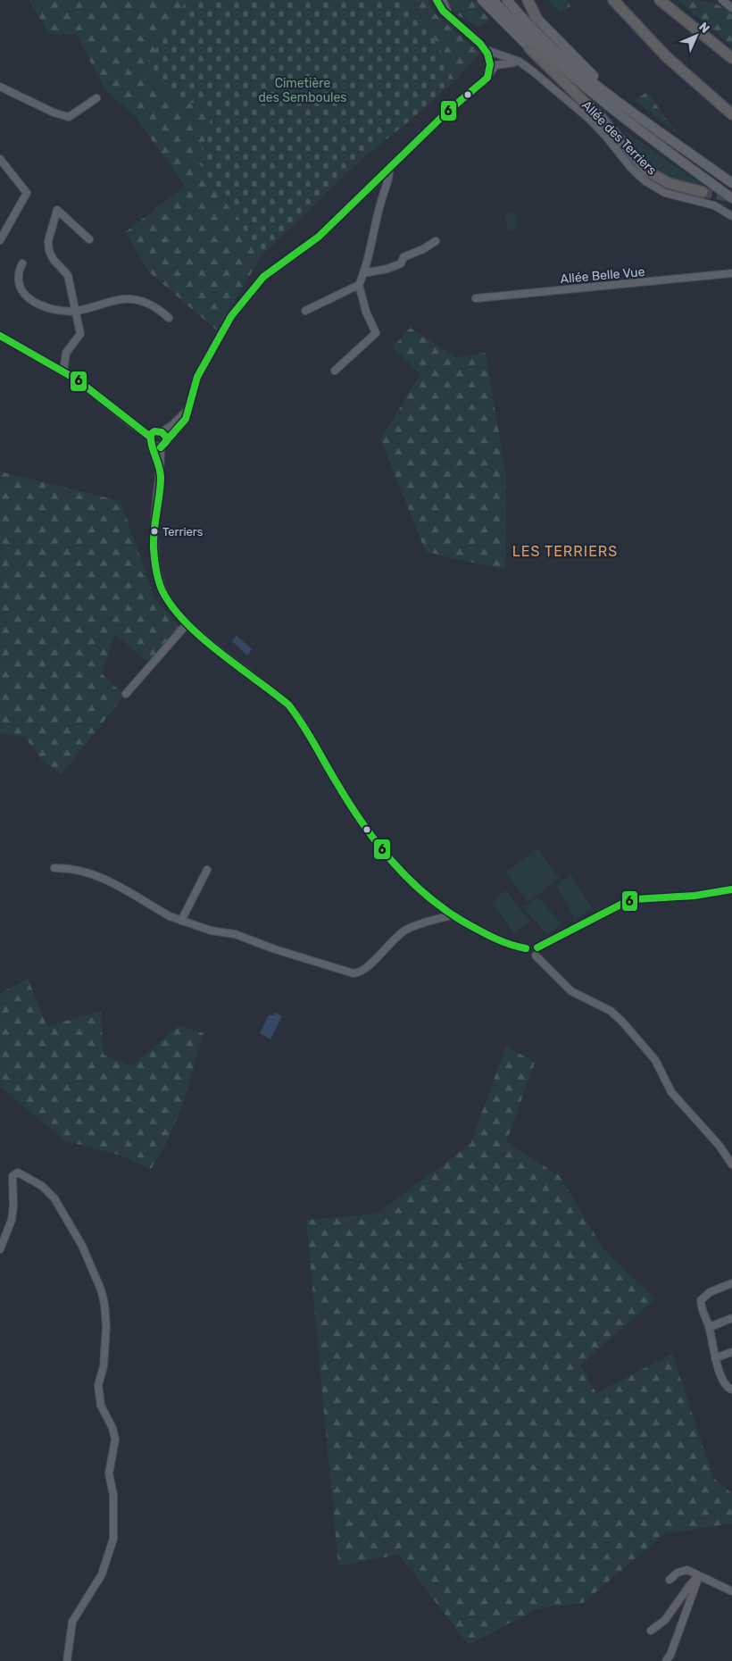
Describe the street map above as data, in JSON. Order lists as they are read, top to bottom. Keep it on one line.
{"streets":{"street":["Allée des Terriers","Allée Belle Vue"]},"districts":["LES TERRIERS"],"parks":["Cimetière des Semboules"],"places":["Terriers"],"lines":["transit line 6"],"north":"top right"}
